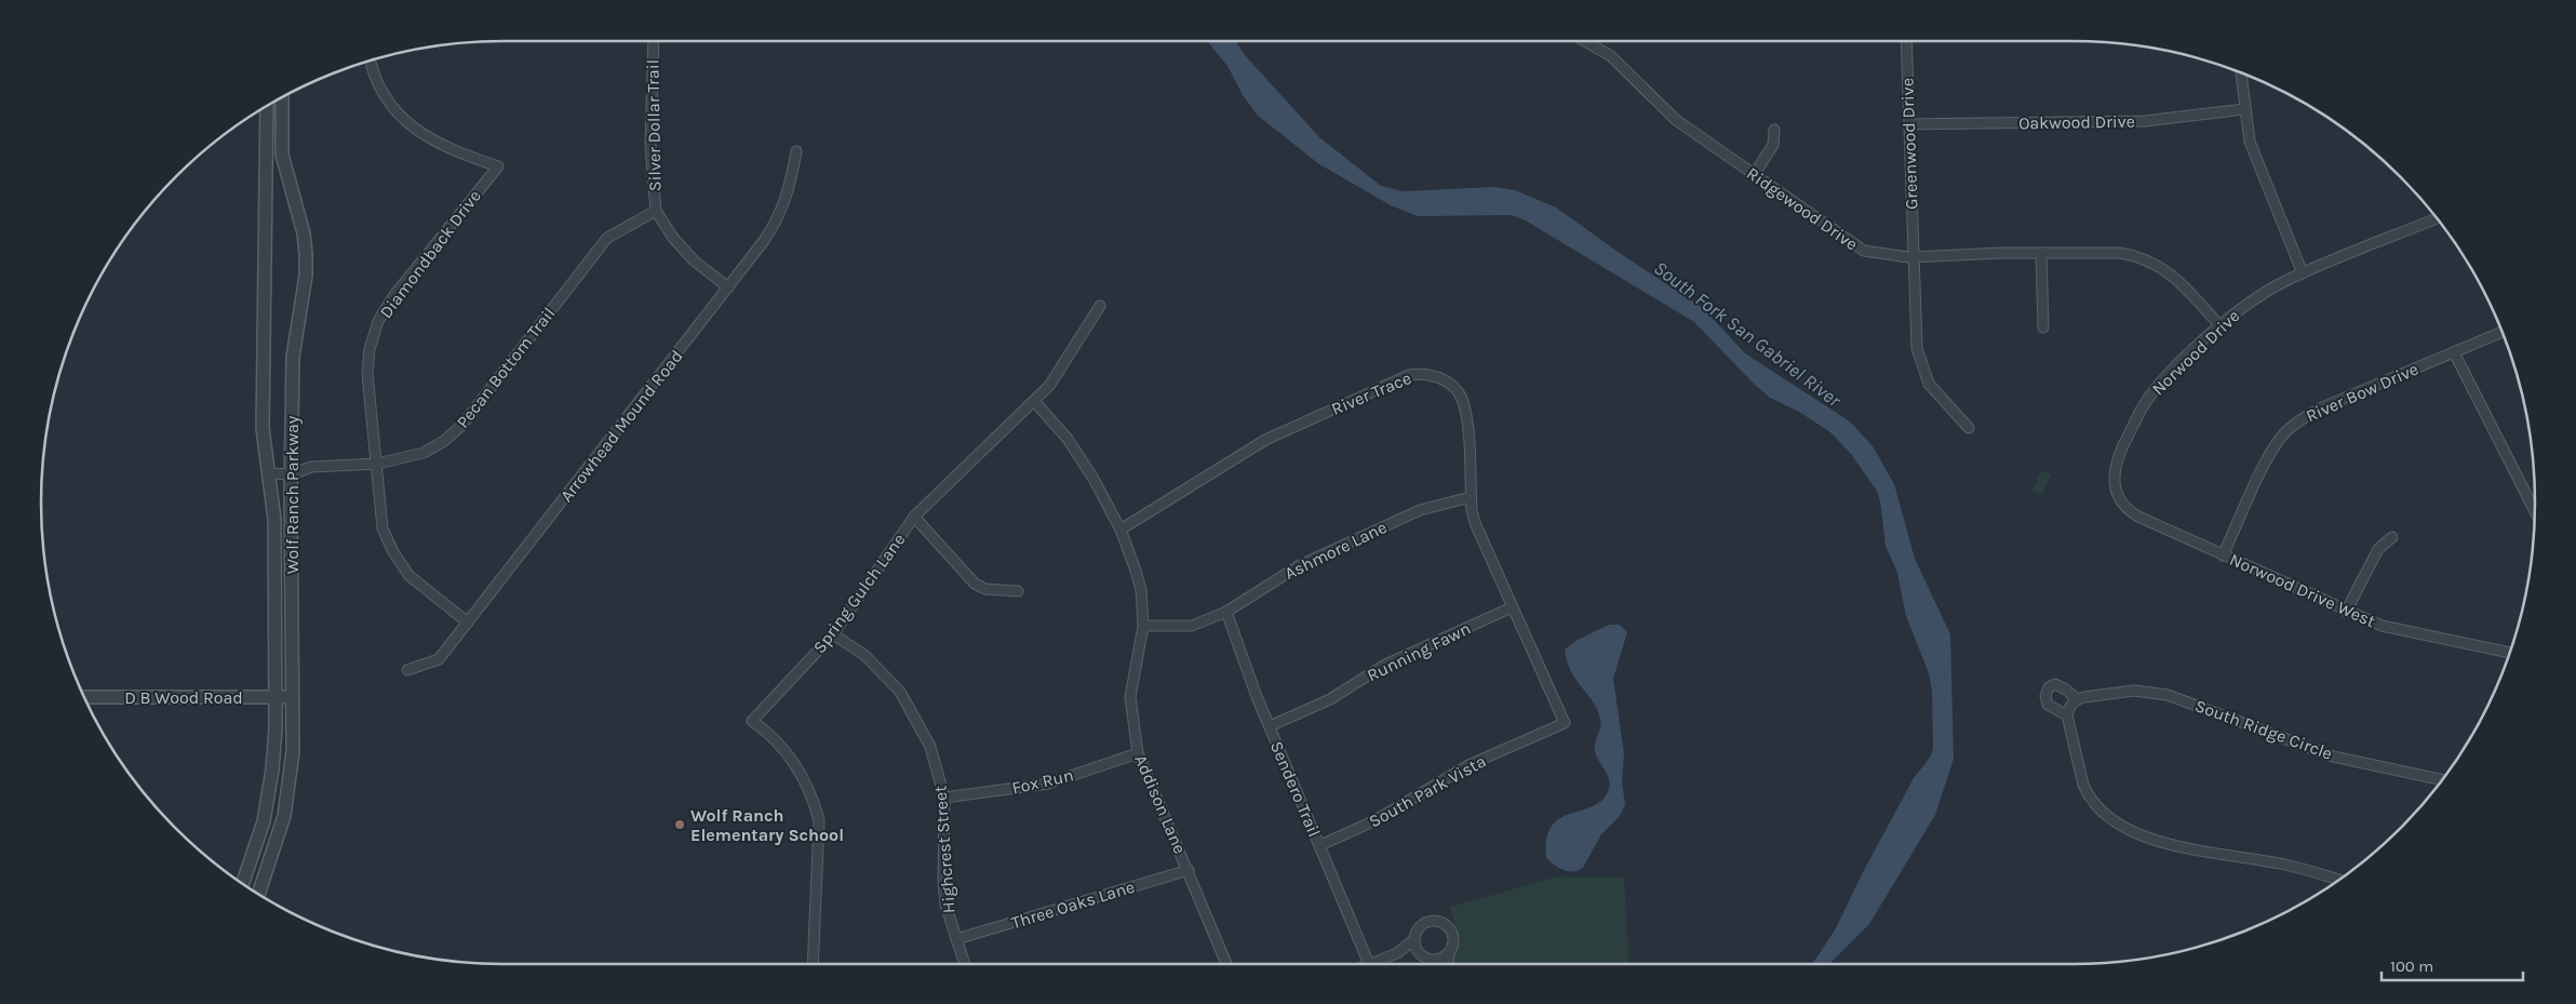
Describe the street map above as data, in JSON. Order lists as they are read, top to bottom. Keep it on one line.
{"streets":{"street":["Oakwood Drive","Silver Dollar Trail","Greenwood Drive","Ridgewood Drive","Diamondback Drive","Norwood Drive","Pecan Bottom Trail","River Bow Drive","River Trace","Arrowhead Mound Road","Wolf Ranch Parkway","Ashmore Lane","Norwood Drive West","Spring Gulch Lane","Running Fawn","D B Wood Road","South Ridge Circle","Fox Run","Sendero Trail","South Park Vista","Addison Lane","Highcrest Street","Three Oaks Lane"]},"crossings":[["Oakwood Drive","Greenwood Drive"],["Silver Dollar Trail","Pecan Bottom Trail"],["Silver Dollar Trail","Arrowhead Mound Road"],["Greenwood Drive","Ridgewood Drive"],["Ridgewood Drive","Norwood Drive"],["Diamondback Drive","Pecan Bottom Trail"],["Diamondback Drive","Arrowhead Mound Road"],["Norwood Drive","Norwood Drive West"],["Pecan Bottom Trail","Wolf Ranch Parkway"],["River Bow Drive","Norwood Drive West"],["River Trace","Ashmore Lane"],["River Trace","Running Fawn"],["River Trace","South Park Vista"],["River Trace","Addison Lane"],["Wolf Ranch Parkway","D B Wood Road"],["Ashmore Lane","Sendero Trail"],["Ashmore Lane","Addison Lane"],["Spring Gulch Lane","Addison Lane"],["Spring Gulch Lane","Highcrest Street"],["Running Fawn","Sendero Trail"],["Fox Run","Addison Lane"],["Fox Run","Highcrest Street"],["Sendero Trail","South Park Vista"],["Addison Lane","Three Oaks Lane"],["Highcrest Street","Three Oaks Lane"]],"water":["South Fork San Gabriel River"],"places":["Wolf Ranch Elementary School"],"scale_bar":"100 m"}
